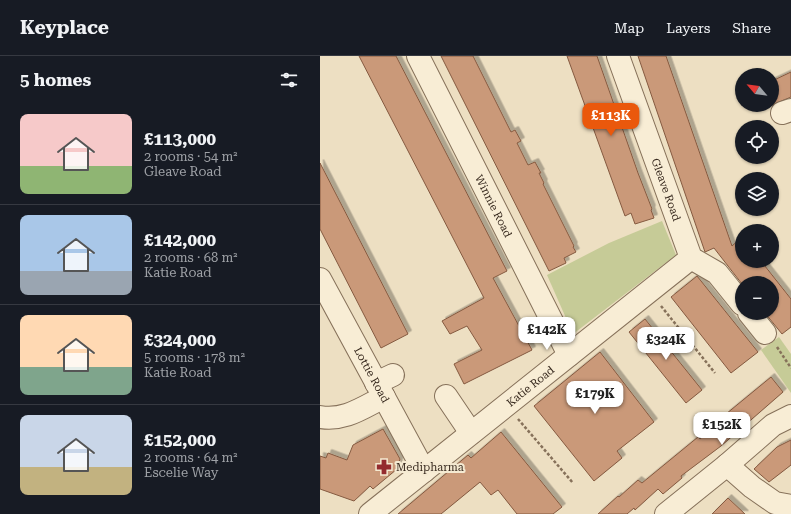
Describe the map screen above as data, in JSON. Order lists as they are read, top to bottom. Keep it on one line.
{"streets":{"street":["Gleave Road","Winnie Road","Lottie Road","Katie Road"]},"crossings":[["Gleave Road","Katie Road"],["Winnie Road","Katie Road"],["Lottie Road","Katie Road"]],"places":{"pharmacy":["Medipharma"]},"north":"top left","page":{"header":"Keyplace","nav":["Map","Layers","Share"],"heading":"5 homes","map_buttons":["+","−"],"price":["£113K","£142K","£324K","£179K","£152K"],"list":[{"name":"£113,000","note":"2 rooms · 54 m² · Gleave Road"},{"name":"£142,000","note":"2 rooms · 68 m² · Katie Road"},{"name":"£324,000","note":"5 rooms · 178 m² · Katie Road"},{"name":"£152,000","note":"2 rooms · 64 m² · Escelie Way"}]}}
